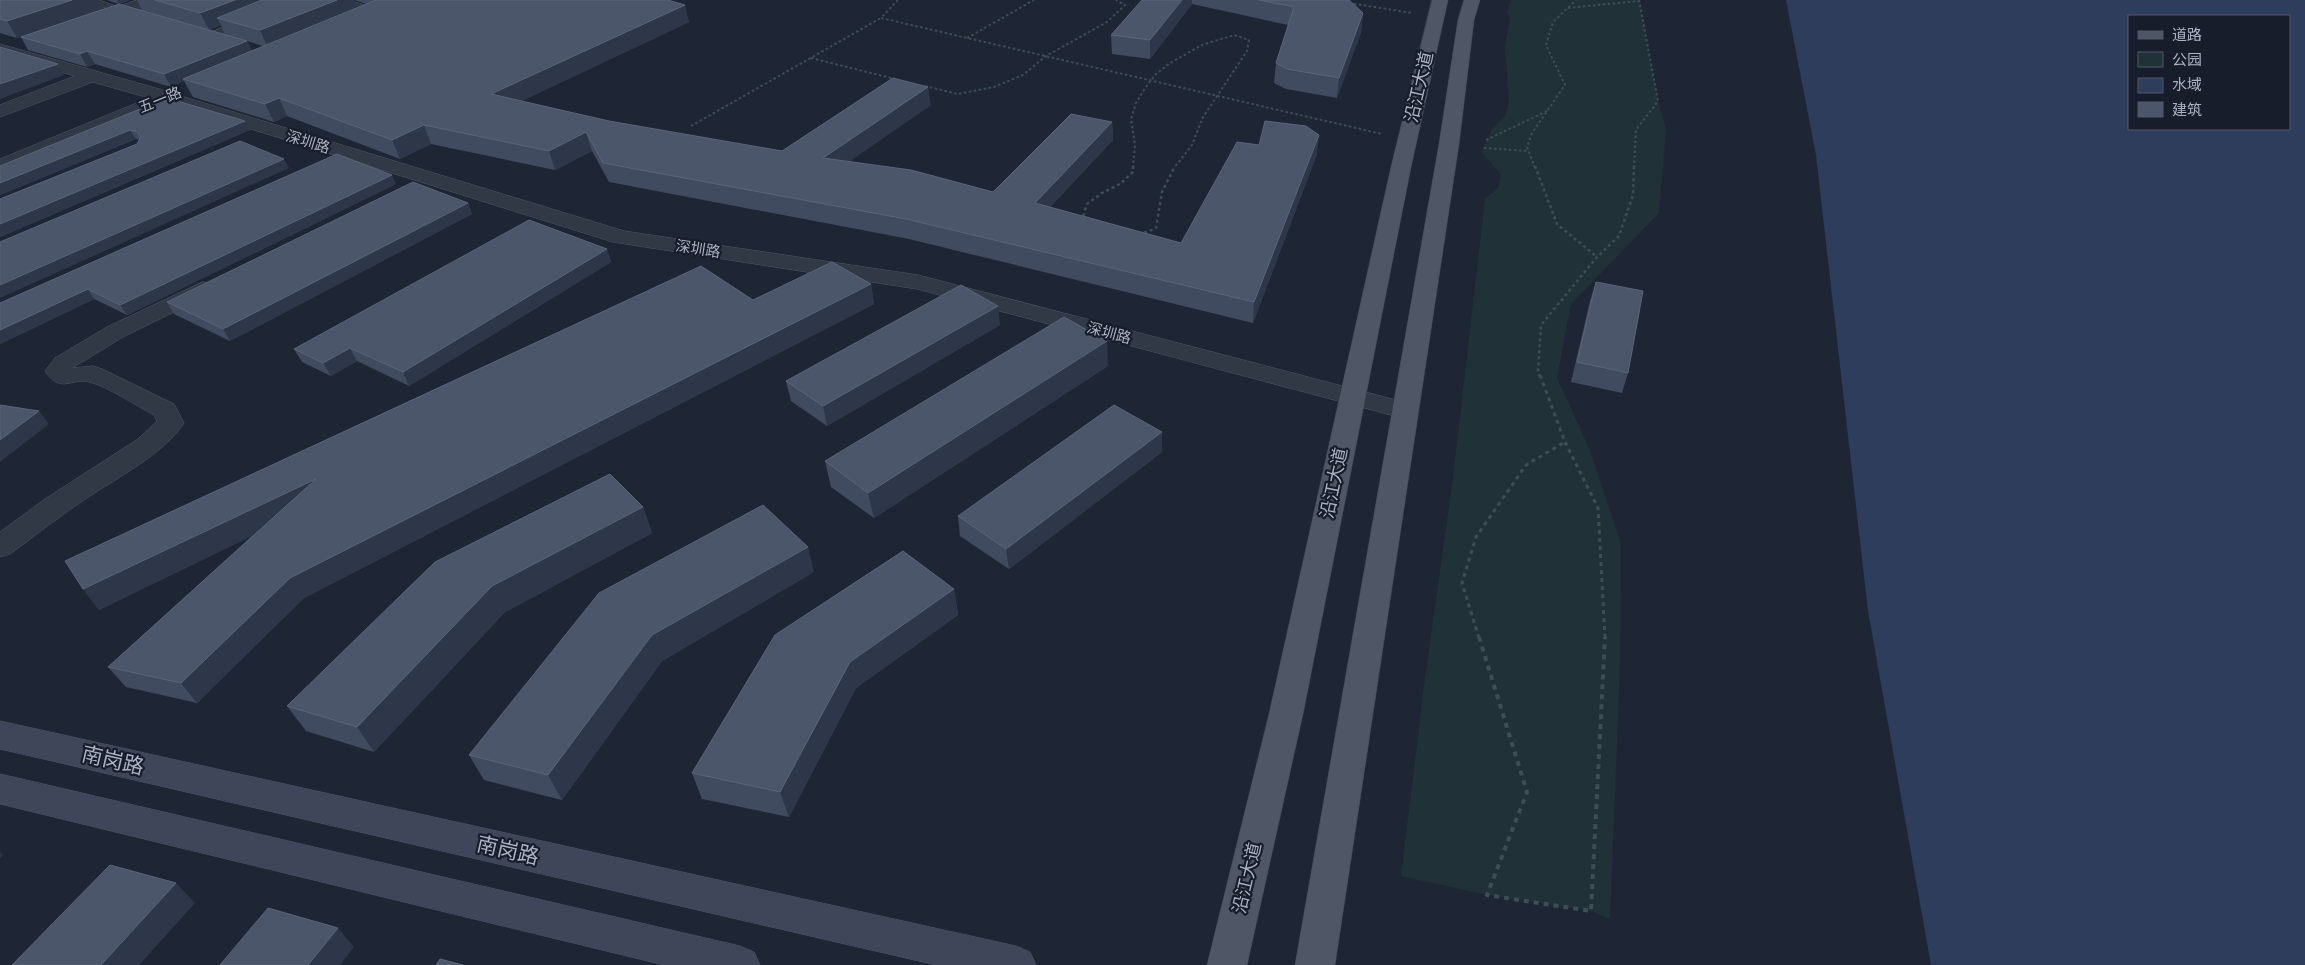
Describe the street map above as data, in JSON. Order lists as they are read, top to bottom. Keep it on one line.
{"streets":{"main road":["沿江大道","南岗路"],"street":["五一路","深圳路"]},"crossings":[["沿江大道","深圳路"],["五一路","深圳路"]],"legend":["道路","公园","水域","建筑"]}
